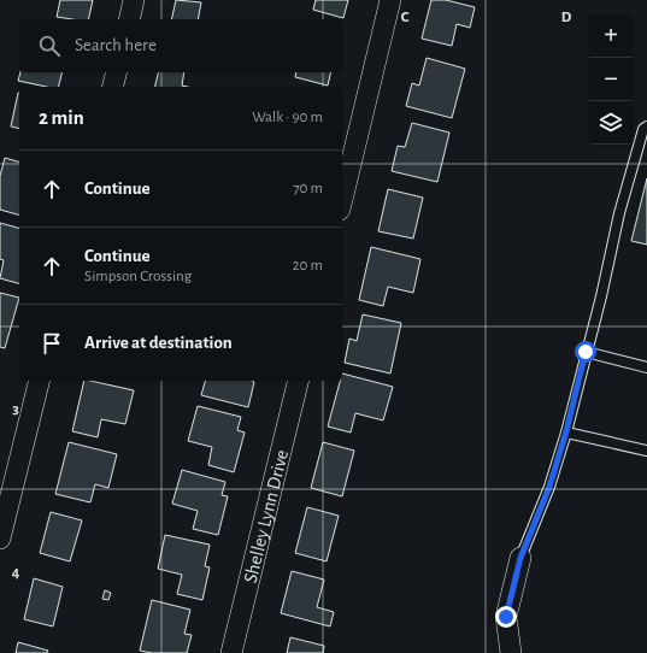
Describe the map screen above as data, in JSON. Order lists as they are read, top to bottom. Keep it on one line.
{"streets":{"street":["Shelley Lynn Drive"]},"page":{"map_buttons":["+","−"],"search":"Search here","heading":["2 min","Walk · 90 m"],"list":[["Continue","70 m"],["Continue","Simpson Crossing","20 m"],"Arrive at destination"]},"grid":{"columns":["C","D"],"rows":["3","4"]}}
